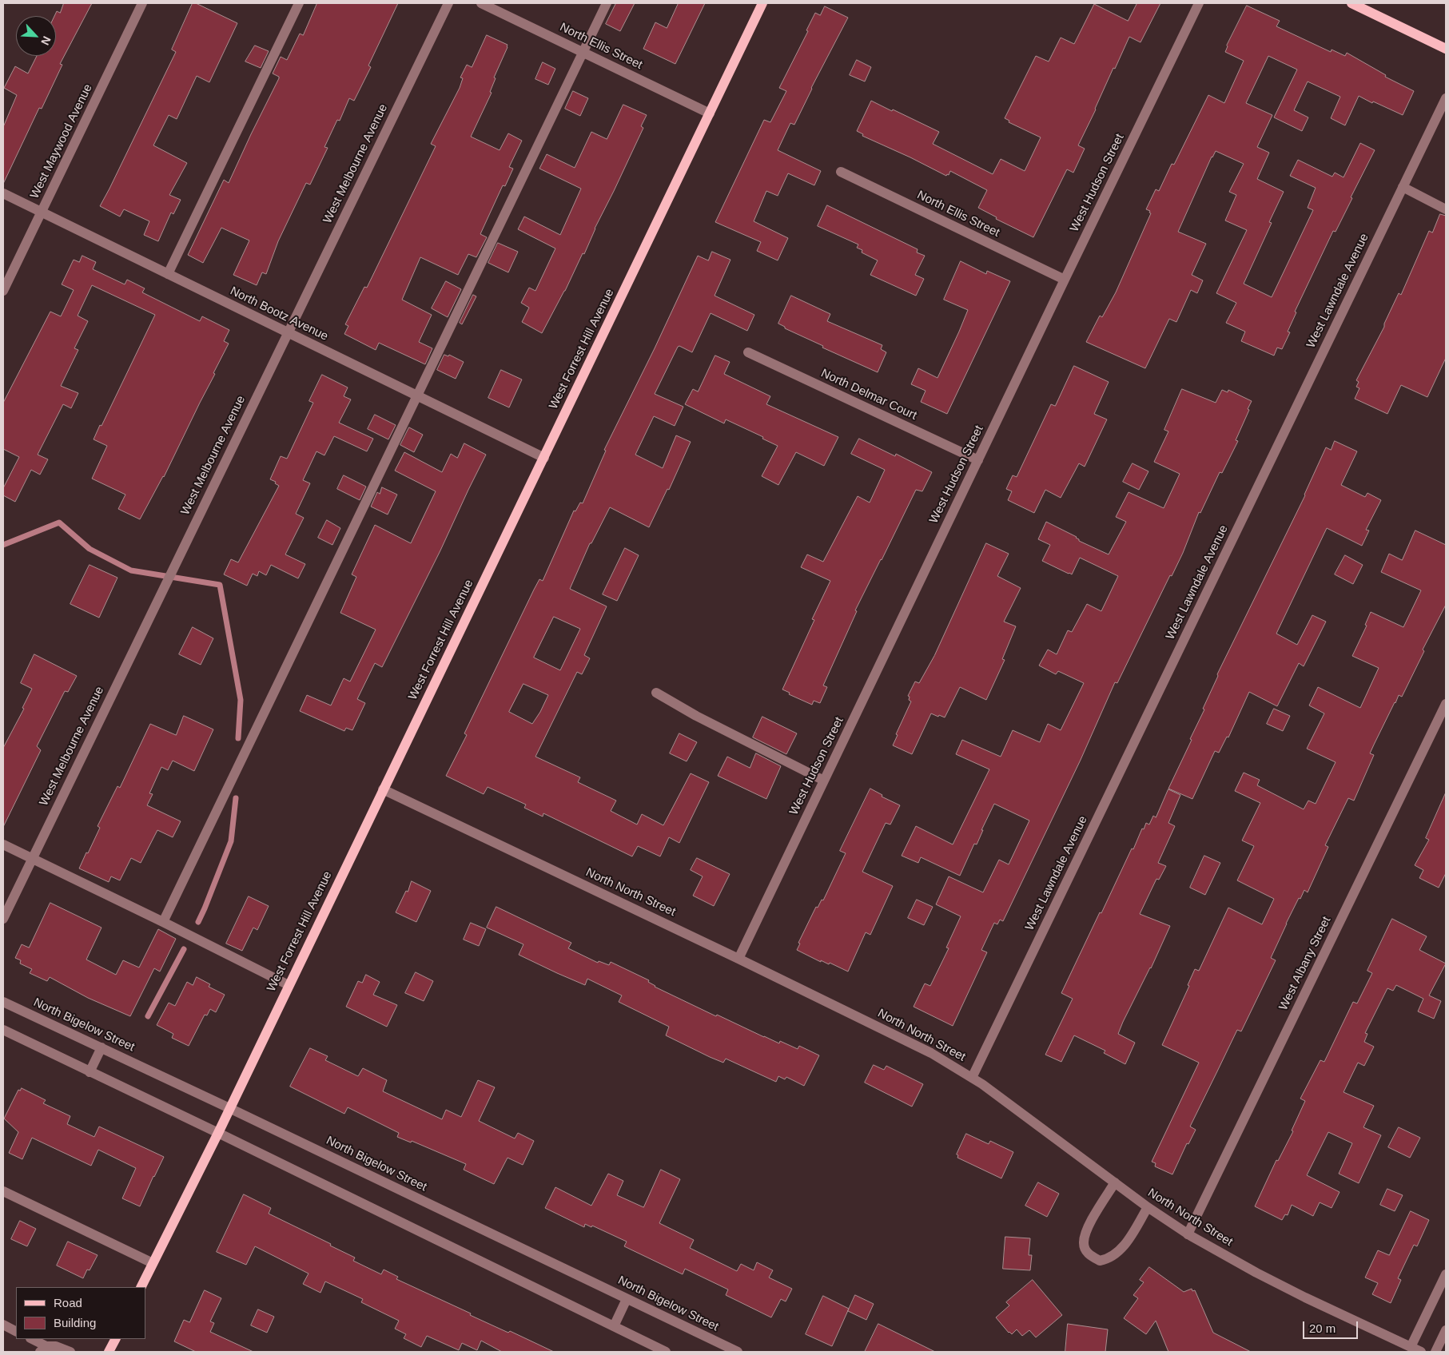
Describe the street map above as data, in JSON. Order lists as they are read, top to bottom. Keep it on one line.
{"streets":{"main road":["West Forrest Hill Avenue"],"street":["North Ellis Street","West Maywood Avenue","West Melbourne Avenue","West Hudson Street","West Lawndale Avenue","North Bootz Avenue","North Delmar Court","North North Street","West Albany Street","North Bigelow Street"]},"crossings":[["North Ellis Street","West Hudson Street"],["North Ellis Street","West Forrest Hill Avenue"],["West Maywood Avenue","North Bootz Avenue"],["West Melbourne Avenue","North Bootz Avenue"],["West Hudson Street","North Delmar Court"],["West Hudson Street","North North Street"],["West Lawndale Avenue","North North Street"],["North Bootz Avenue","West Forrest Hill Avenue"],["West Forrest Hill Avenue","North North Street"],["West Forrest Hill Avenue","North Bigelow Street"],["North North Street","West Albany Street"]],"legend":["Road","Building"],"scale_bar":"20 m","north":"bottom right"}
